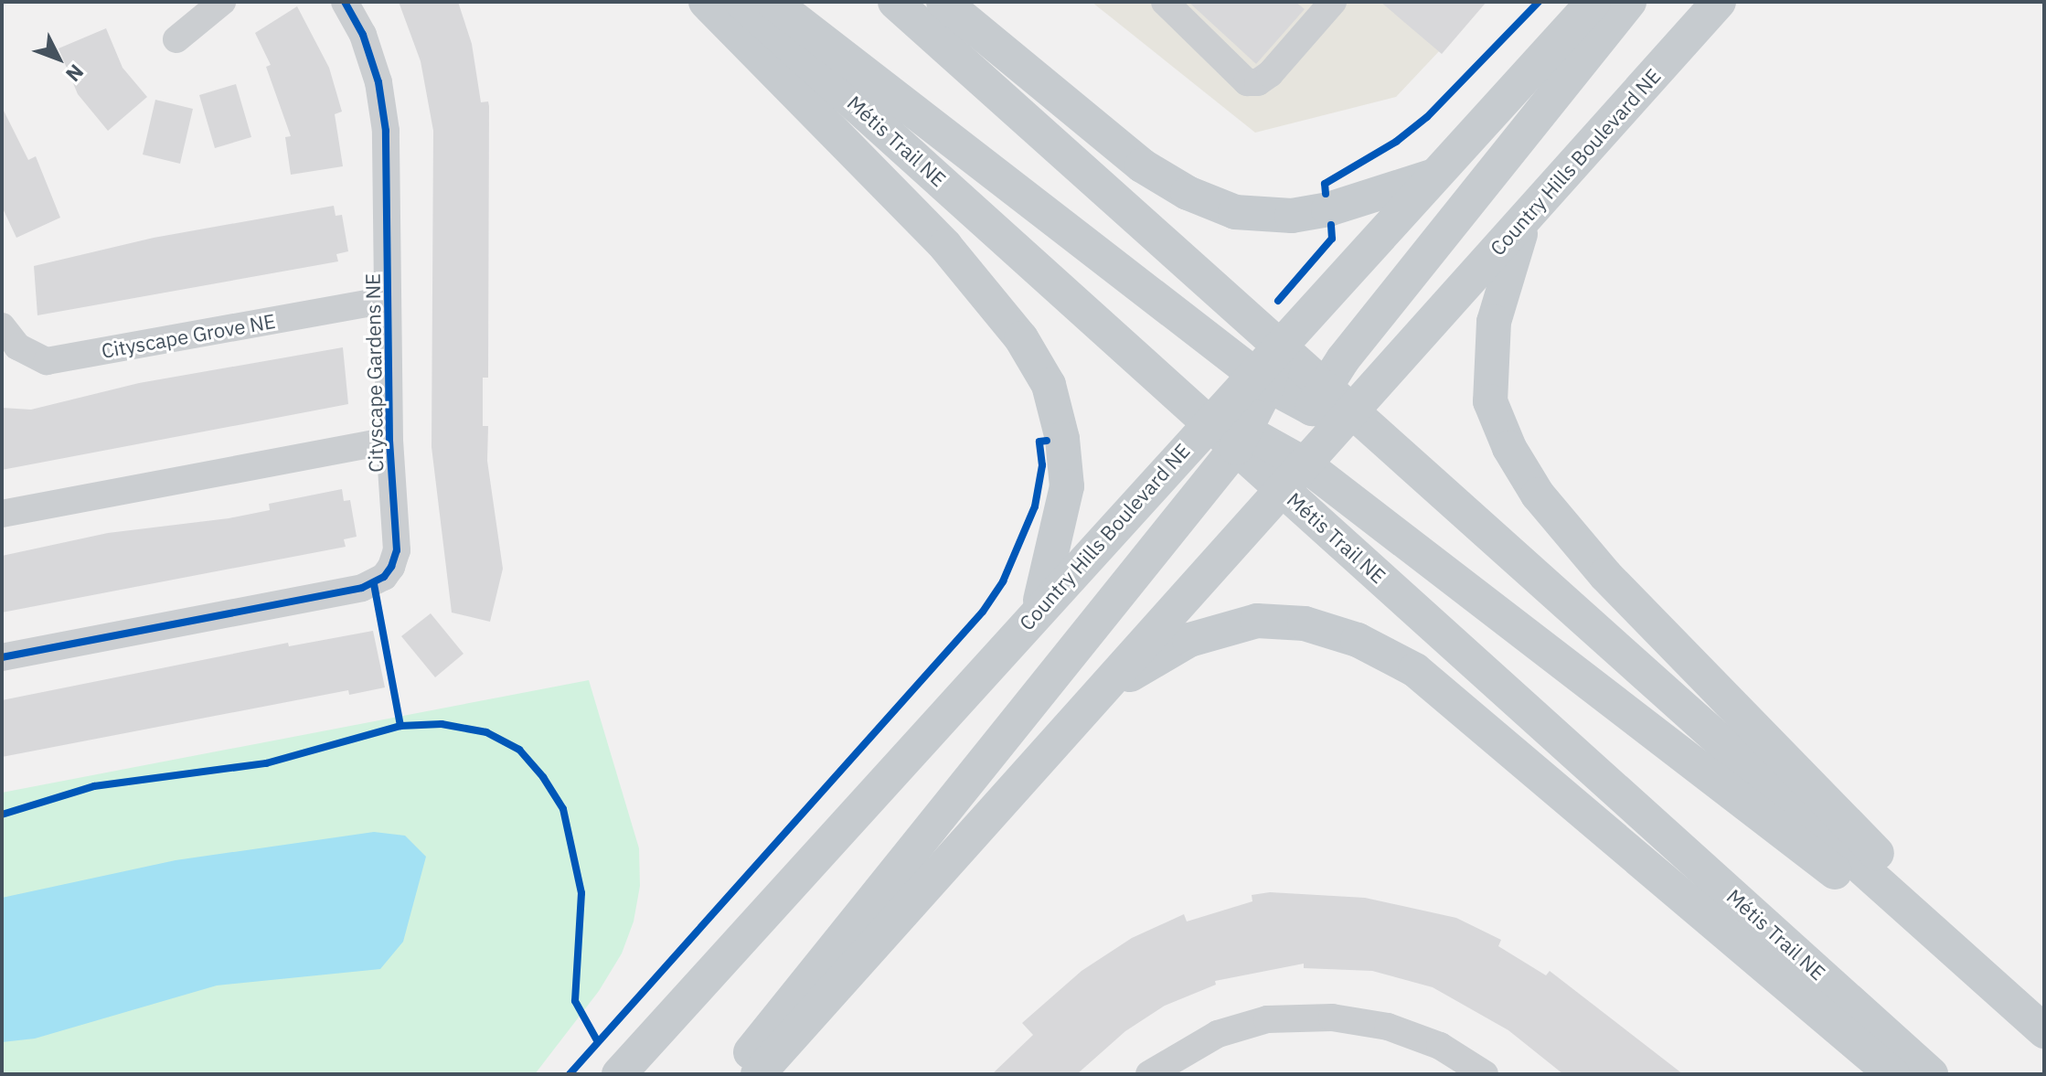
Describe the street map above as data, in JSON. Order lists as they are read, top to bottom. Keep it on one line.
{"streets":{"main road":["Métis Trail NE","Country Hills Boulevard NE"],"street":["Cityscape Grove NE","Cityscape Gardens NE"]},"crossings":[["Métis Trail NE","Country Hills Boulevard NE"],["Cityscape Grove NE","Cityscape Gardens NE"]],"north":"bottom right"}
